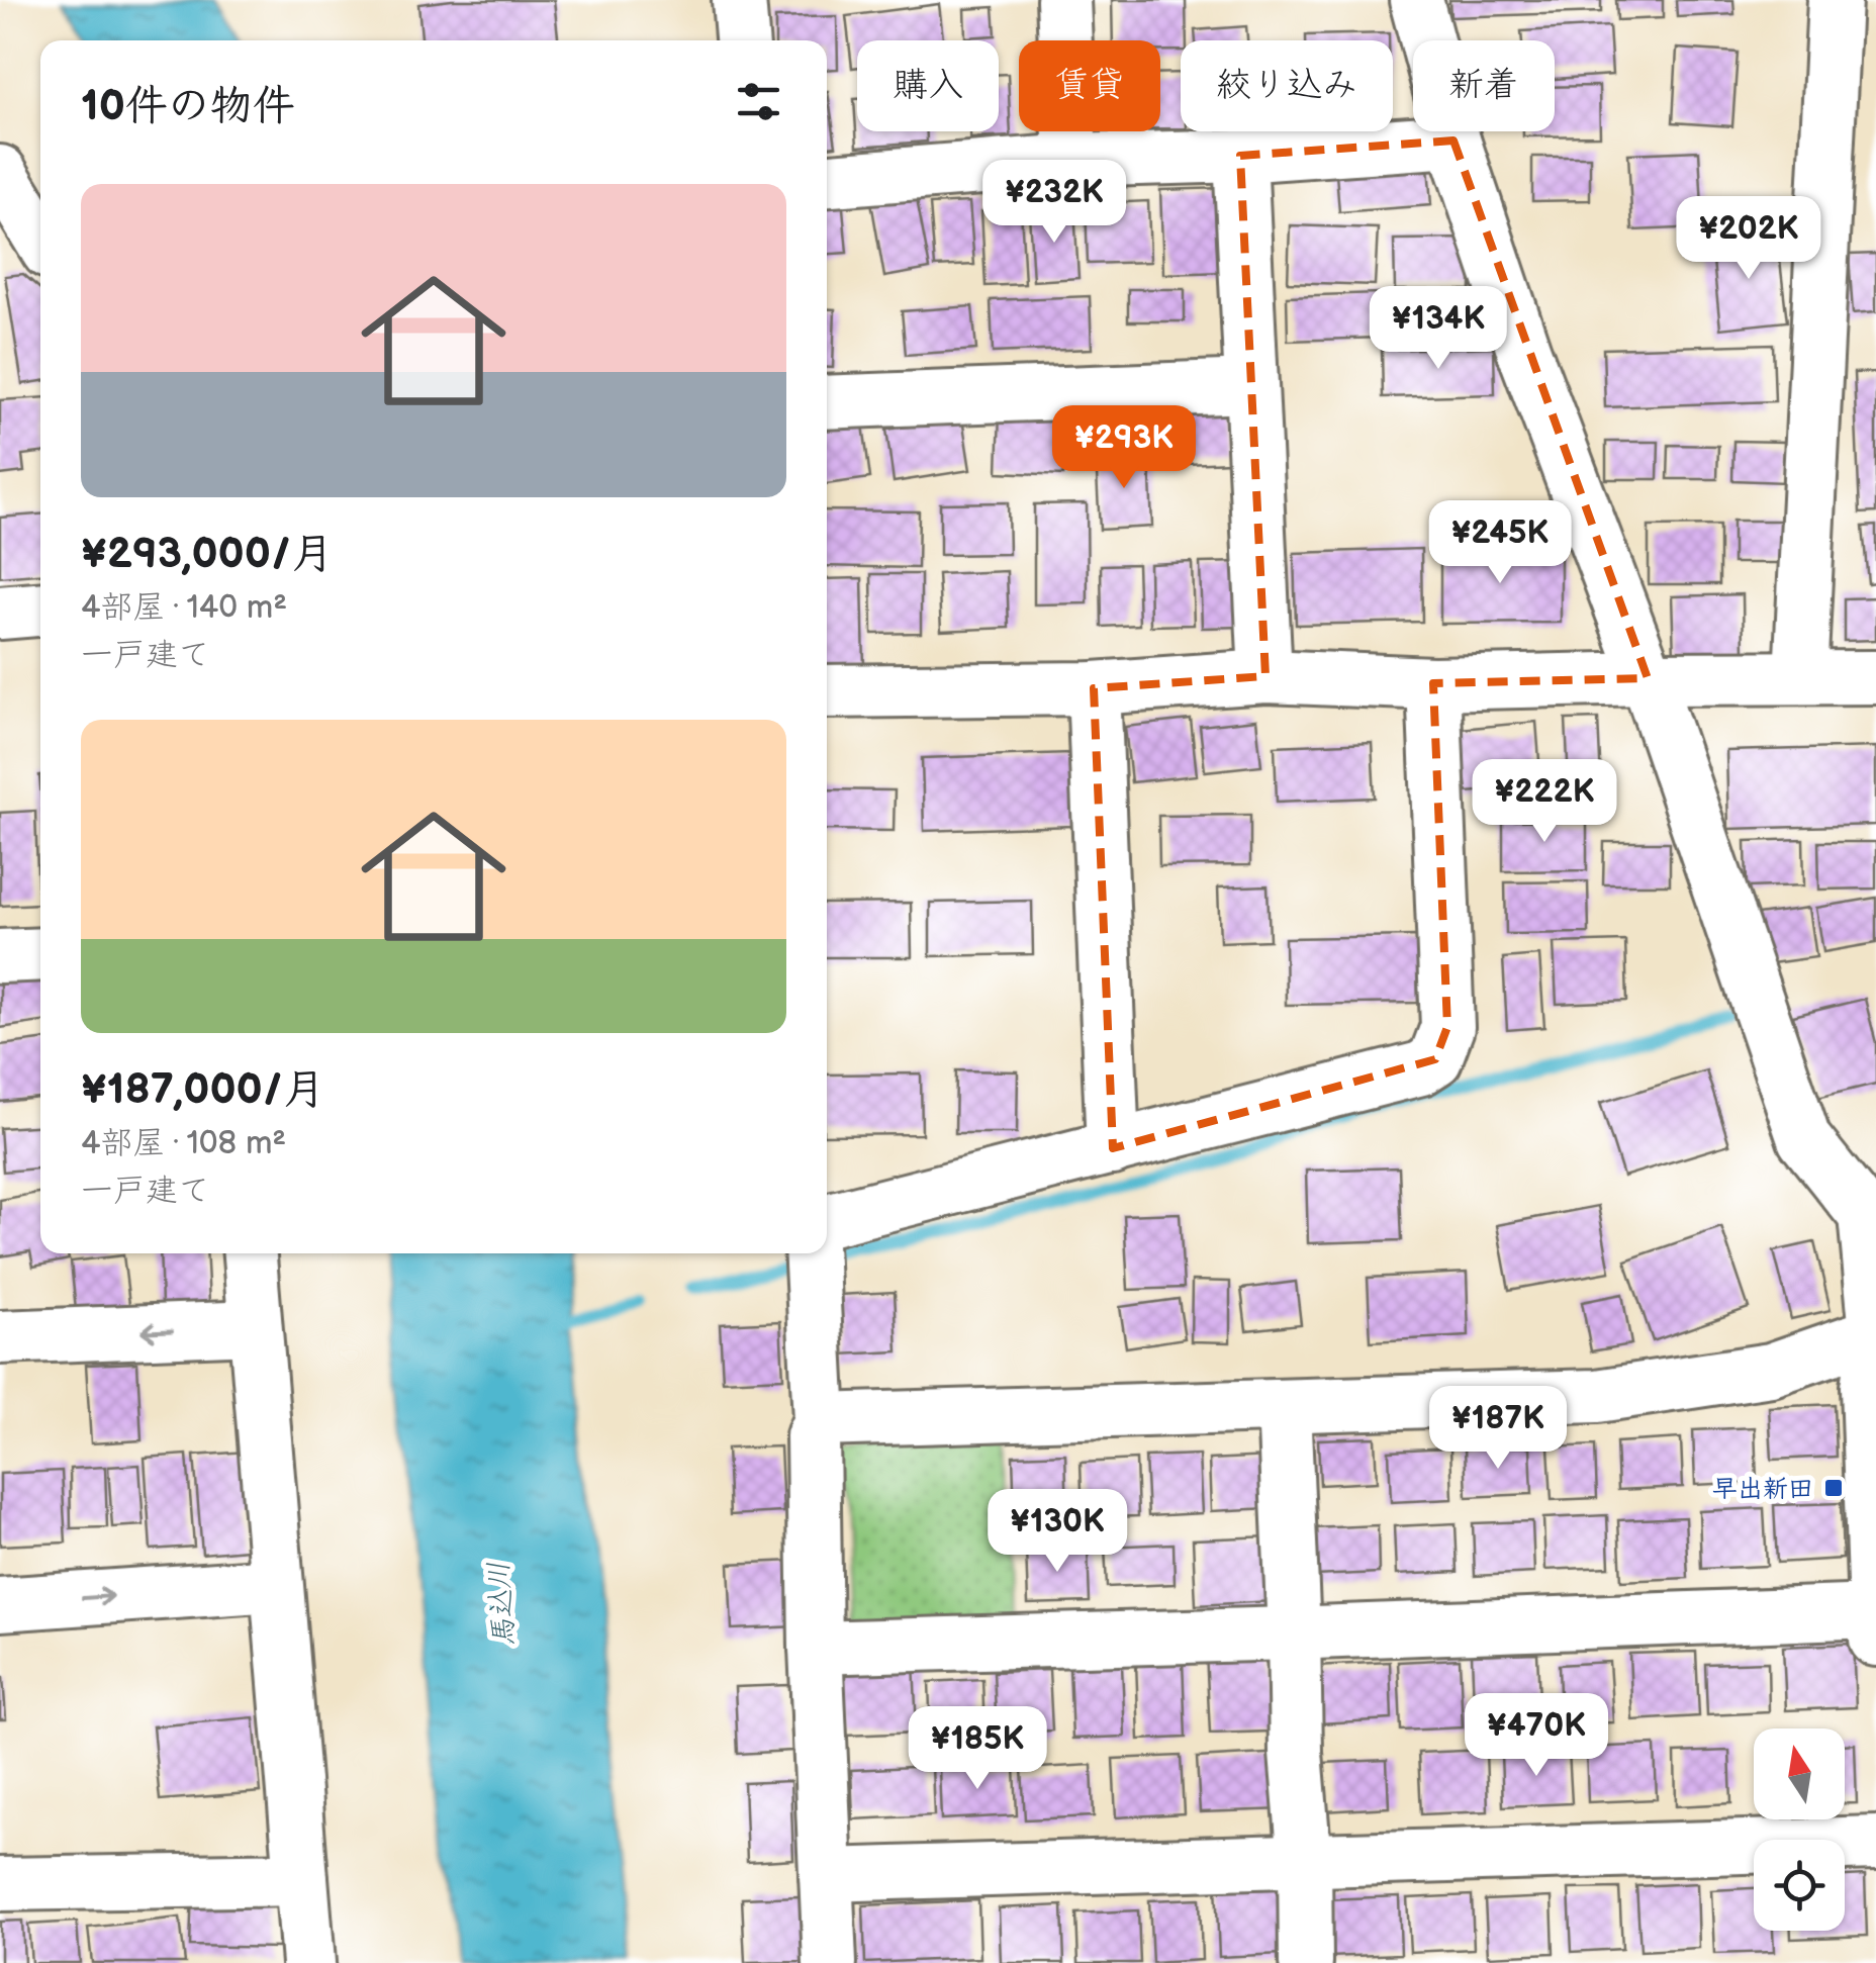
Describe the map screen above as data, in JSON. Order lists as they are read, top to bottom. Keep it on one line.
{"water":["馬込川"],"places":{"transit":["早出新田"]},"north":"top","page":{"chip":["購入","賃貸","絞り込み","新着"],"heading":"10件の物件","price":["¥232K","¥202K","¥134K","¥293K","¥245K","¥222K","¥187K","¥130K","¥470K","¥185K"],"list":[{"name":"¥293,000/月","note":"4部屋 · 140 m² · 一戸建て"},{"name":"¥187,000/月","note":"4部屋 · 108 m² · 一戸建て"}]}}
